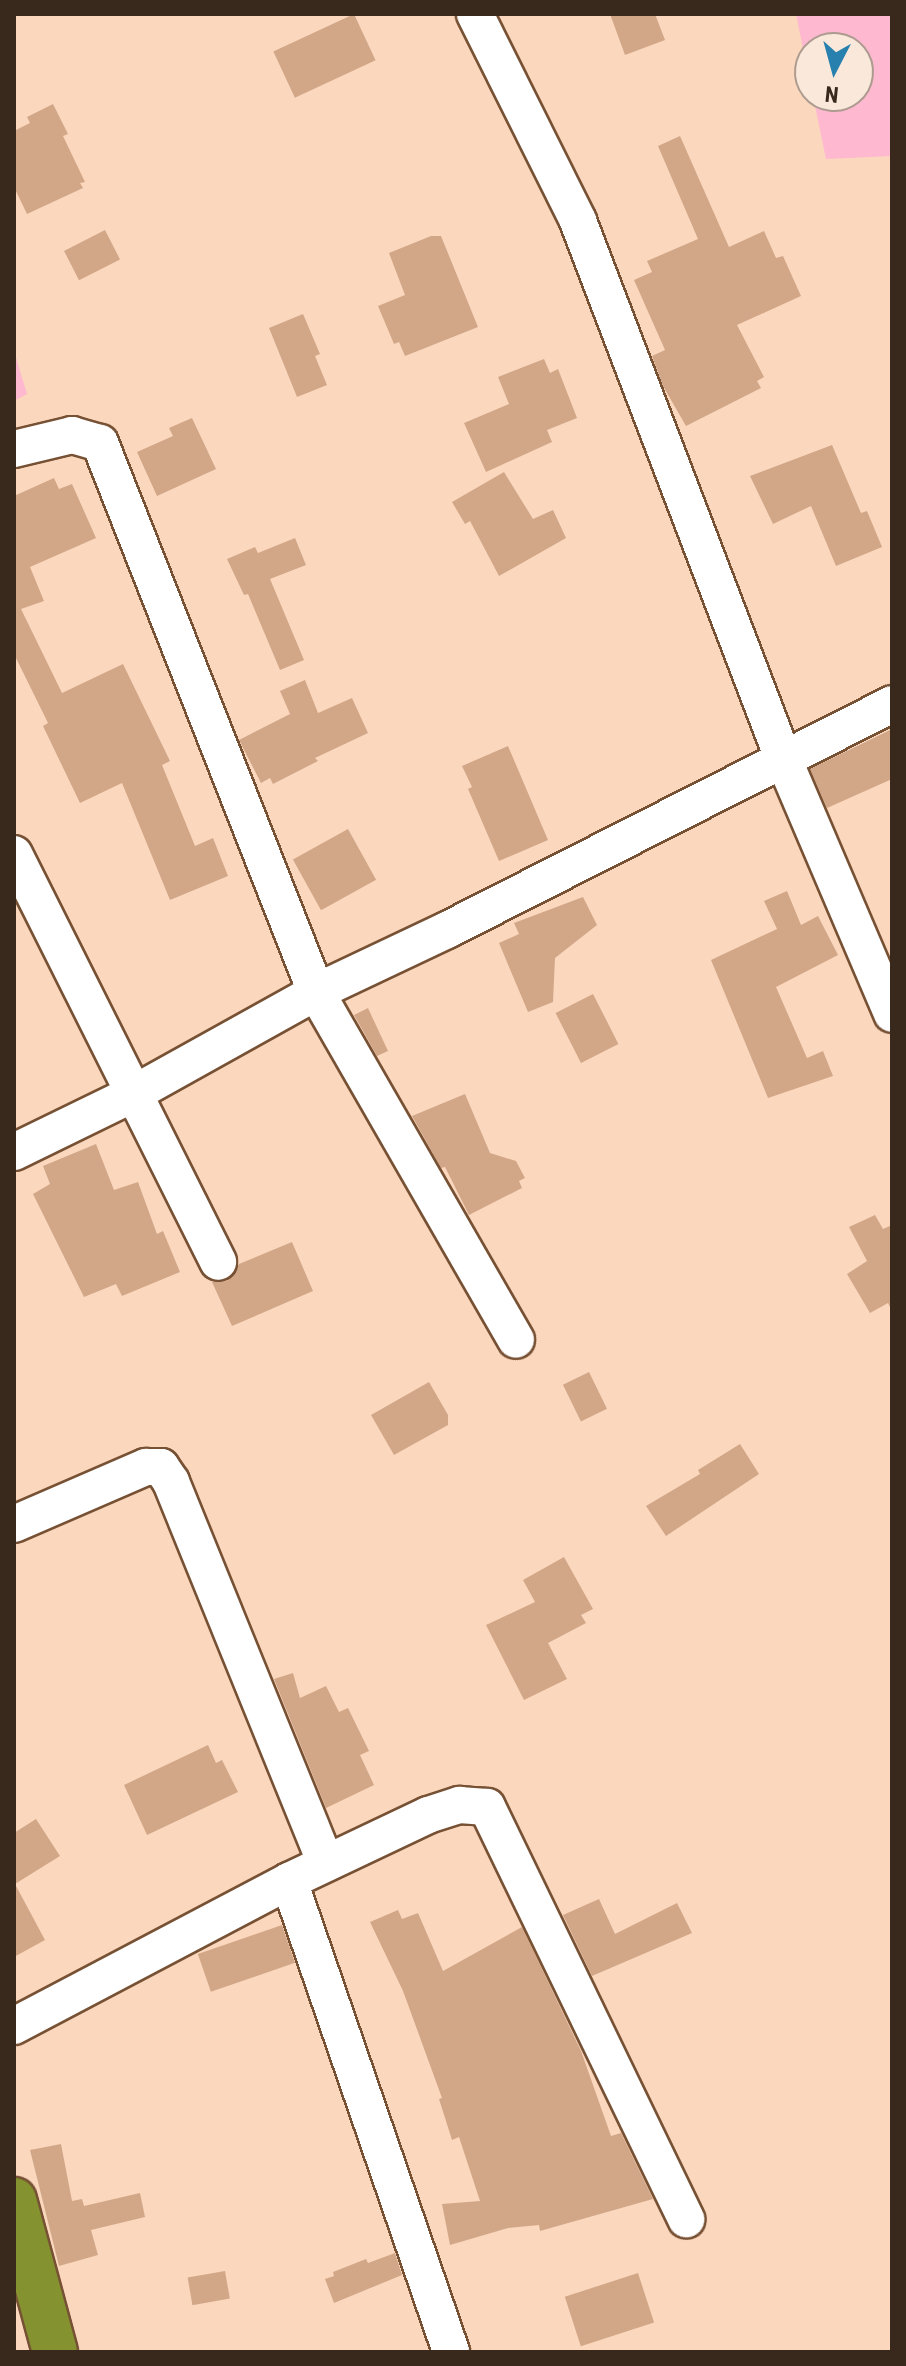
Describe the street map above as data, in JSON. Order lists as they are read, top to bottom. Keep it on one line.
{"north":"bottom"}
